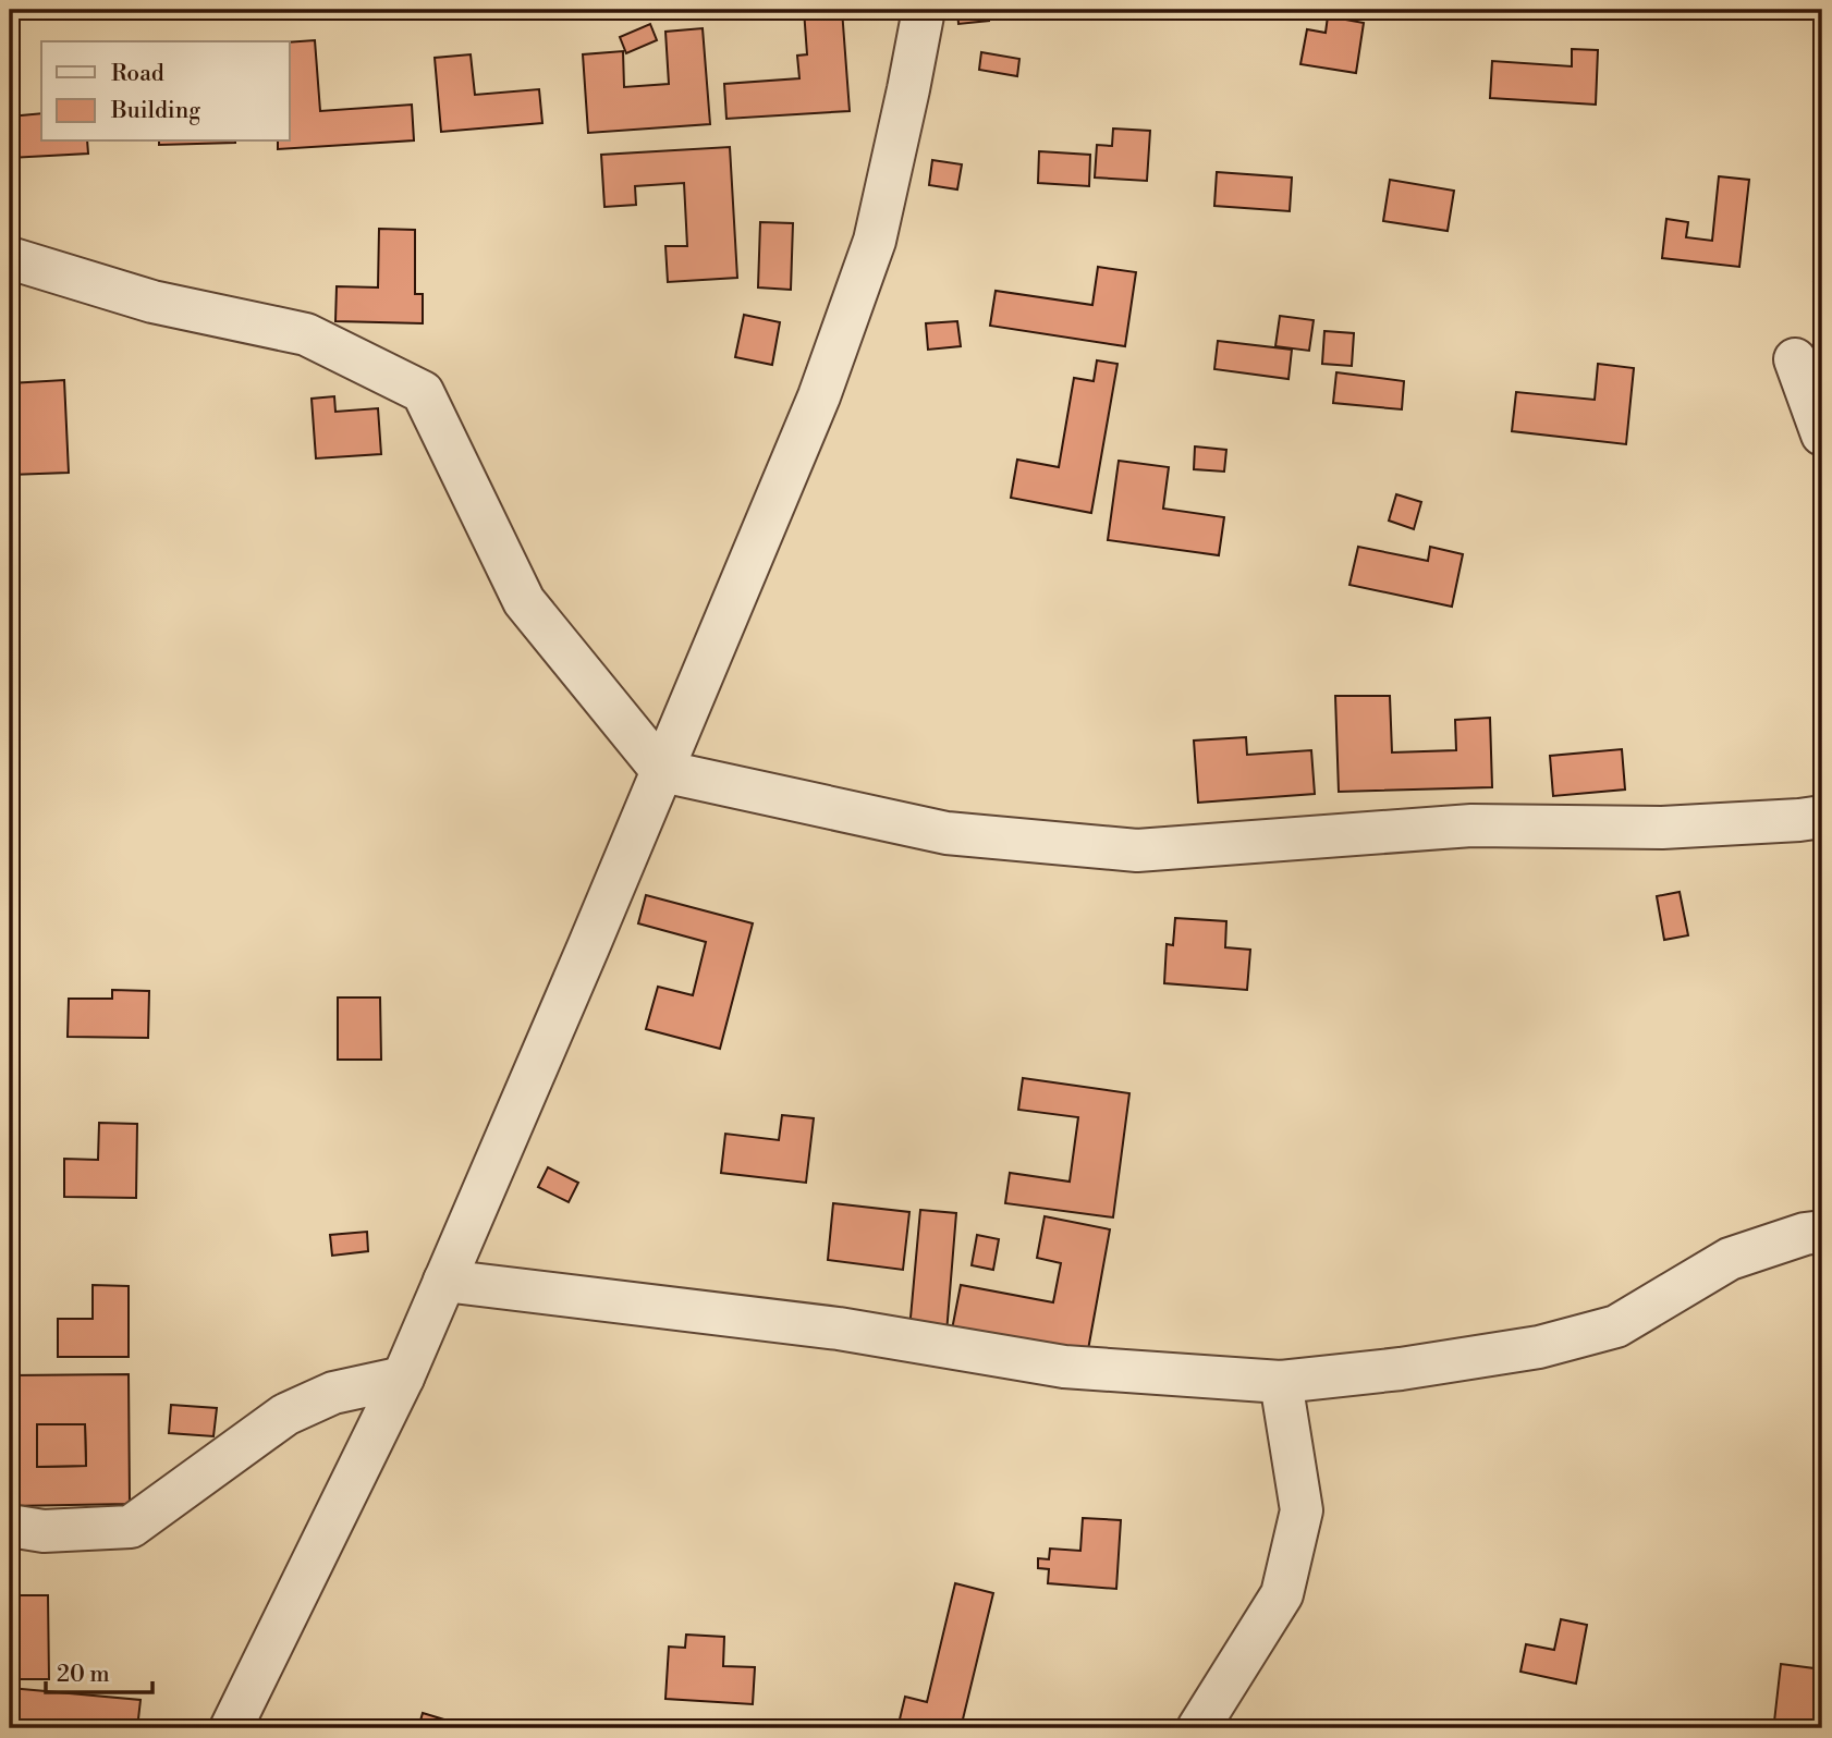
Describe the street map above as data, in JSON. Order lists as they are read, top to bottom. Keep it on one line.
{"legend":["Road","Building"],"scale_bar":"20 m"}
